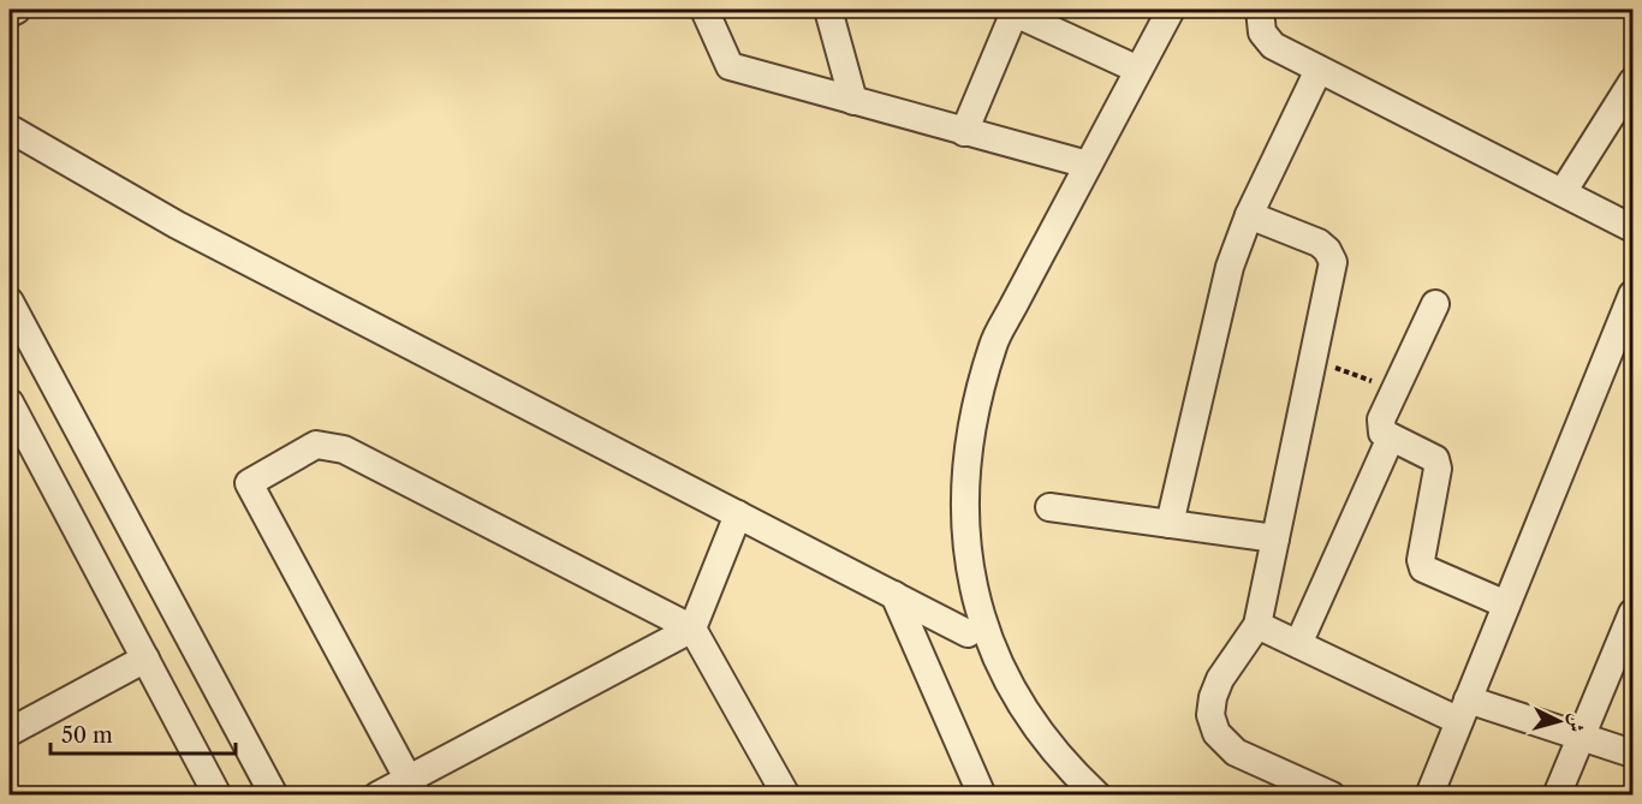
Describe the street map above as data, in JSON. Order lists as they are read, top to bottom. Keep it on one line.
{"scale_bar":"50 m","north":"right"}
